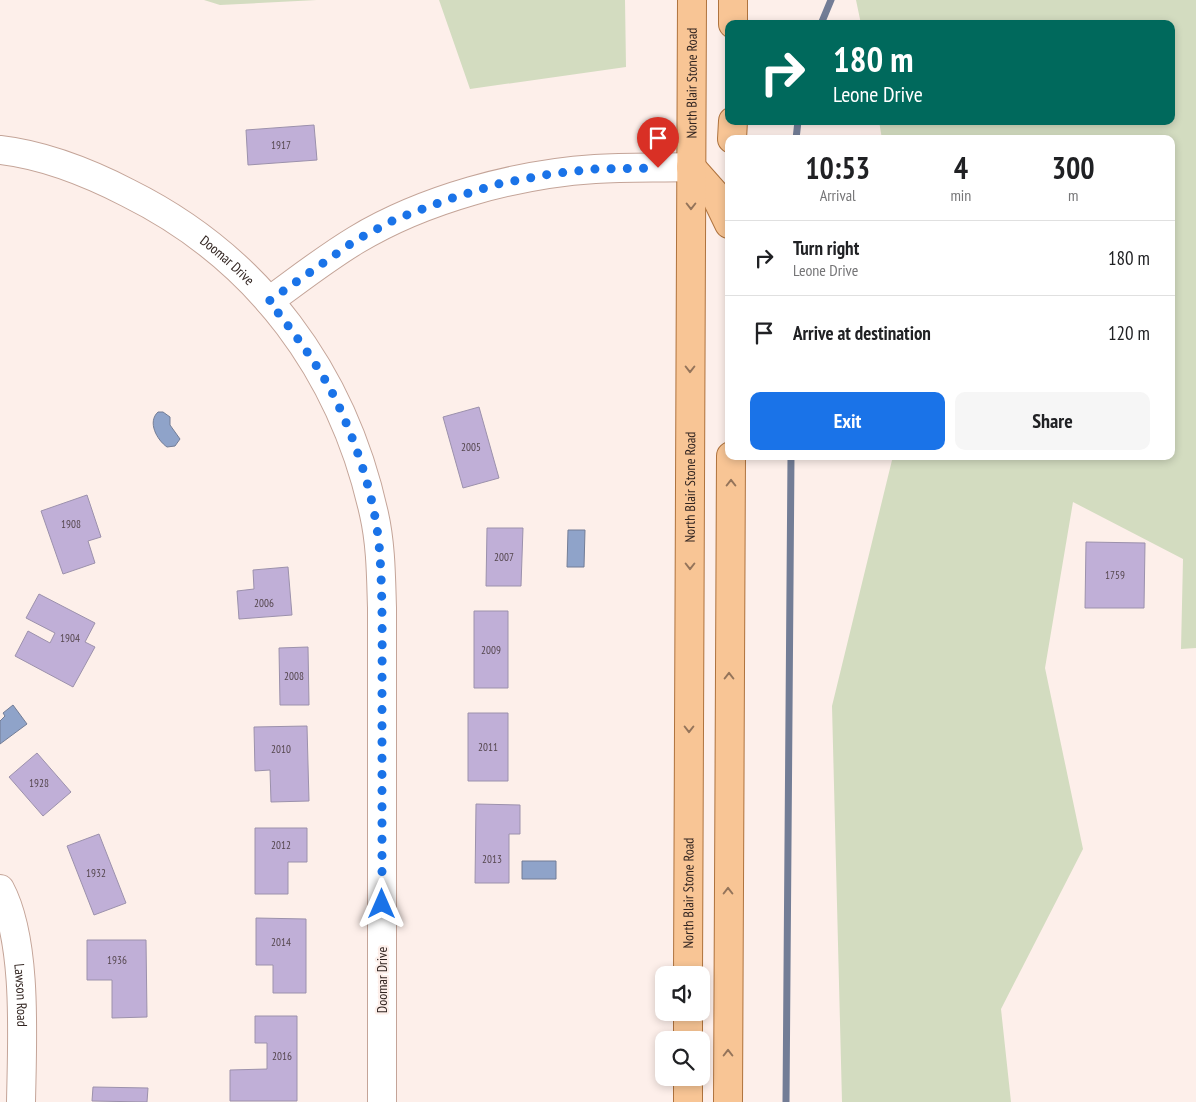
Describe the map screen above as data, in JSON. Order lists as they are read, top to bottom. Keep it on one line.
{"streets":{"main road":["North Blair Stone Road"],"street":["Doomar Drive","Lawson Road"]},"house_numbers":["1917","2005","1908","2007","1759","2006","1904","2009","2008","2011","2010","1928","2012","2013","1932","2014","1936","2016"],"page":{"turn":["180 m","Leone Drive"],"eta":["10:53","Arrival","4","min","300","m"],"list":[{"name":"Turn right","note":"Leone Drive","value":"180 m"},{"name":"Arrive at destination","value":"120 m"}],"buttons":["Exit","Share"]}}
